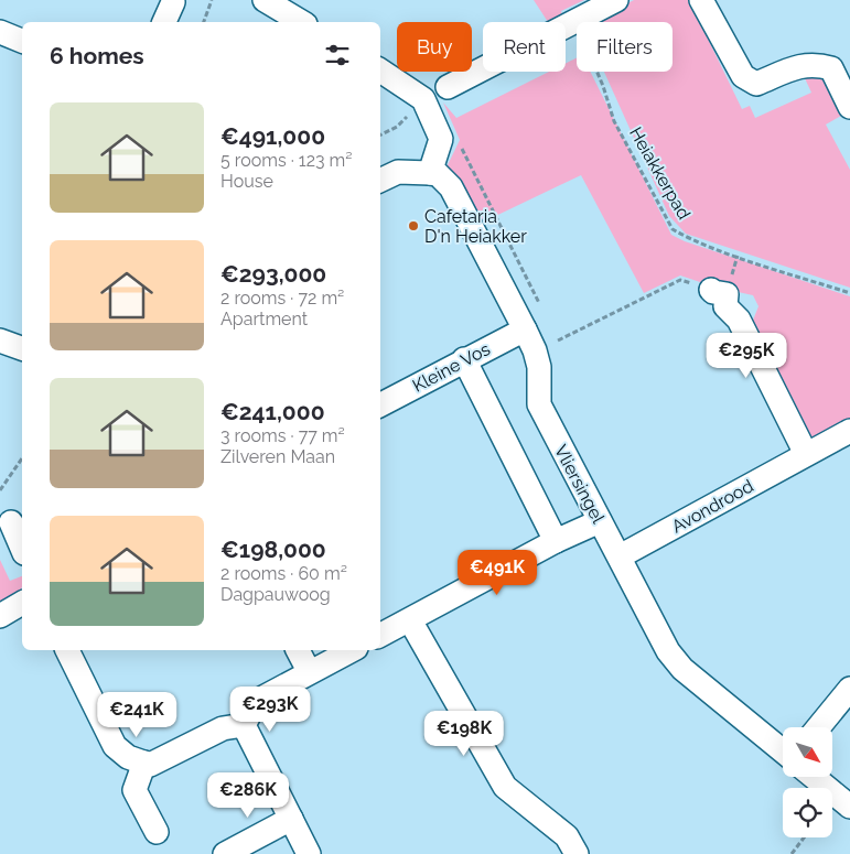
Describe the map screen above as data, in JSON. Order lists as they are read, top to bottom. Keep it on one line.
{"streets":{"street":["Kleine Vos","Vliersingel","Avondrood"],"path":["Heiakkerpad"]},"crossings":[["Kleine Vos","Vliersingel"],["Vliersingel","Avondrood"]],"places":["Cafetaria D'n Heiakker"],"north":"bottom right","page":{"chip":["Buy","Rent","Filters"],"heading":"6 homes","list":[{"name":"€491,000","note":"5 rooms · 123 m² · House"},{"name":"€293,000","note":"2 rooms · 72 m² · Apartment"},{"name":"€241,000","note":"3 rooms · 77 m² · Zilveren Maan"},{"name":"€198,000","note":"2 rooms · 60 m² · Dagpauwoog"}],"price":["€295K","€491K","€293K","€241K","€198K","€286K"]}}
